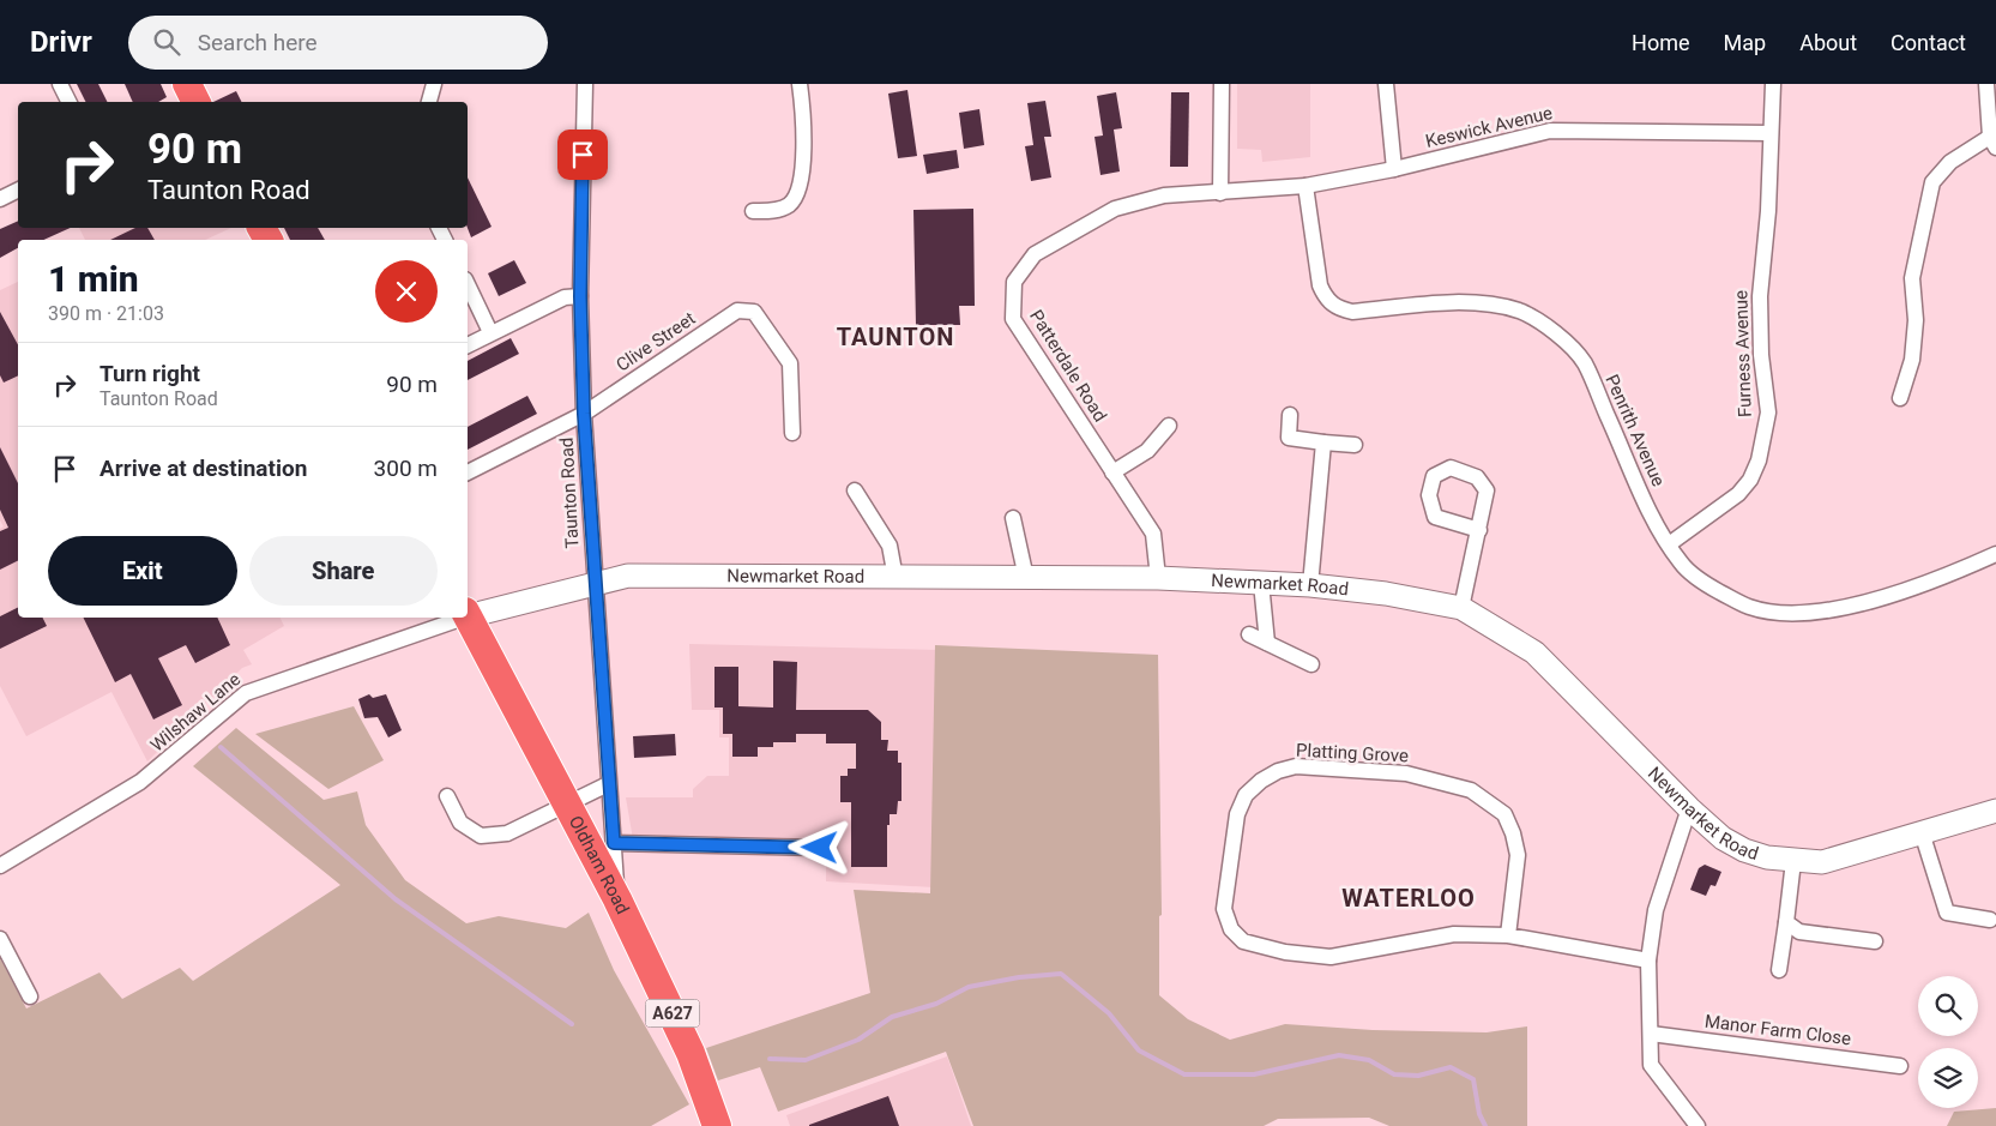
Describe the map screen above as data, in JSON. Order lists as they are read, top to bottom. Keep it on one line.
{"streets":{"highway":["Oldham Road","A627"],"street":["Keswick Avenue","Clive Street","Furness Avenue","Patterdale Road","Penrith Avenue","Taunton Road","Newmarket Road","Wilshaw Lane","Platting Grove","Manor Farm Close"]},"crossings":[["Keswick Avenue","Furness Avenue"],["Keswick Avenue","Patterdale Road"],["Keswick Avenue","Penrith Avenue"],["Clive Street","Taunton Road"],["Furness Avenue","Penrith Avenue"],["Patterdale Road","Newmarket Road"],["Taunton Road","Newmarket Road"],["Taunton Road","Oldham Road"]],"districts":["TAUNTON","WATERLOO"],"page":{"header":"Drivr","search":"Search here","nav":["Home","Map","About","Contact"],"turn":["90 m","Taunton Road"],"heading":["1 min","390 m · 21:03"],"list":[{"name":"Turn right","note":"Taunton Road","value":"90 m"},{"name":"Arrive at destination","value":"300 m"}],"buttons":["Exit","Share"]}}
